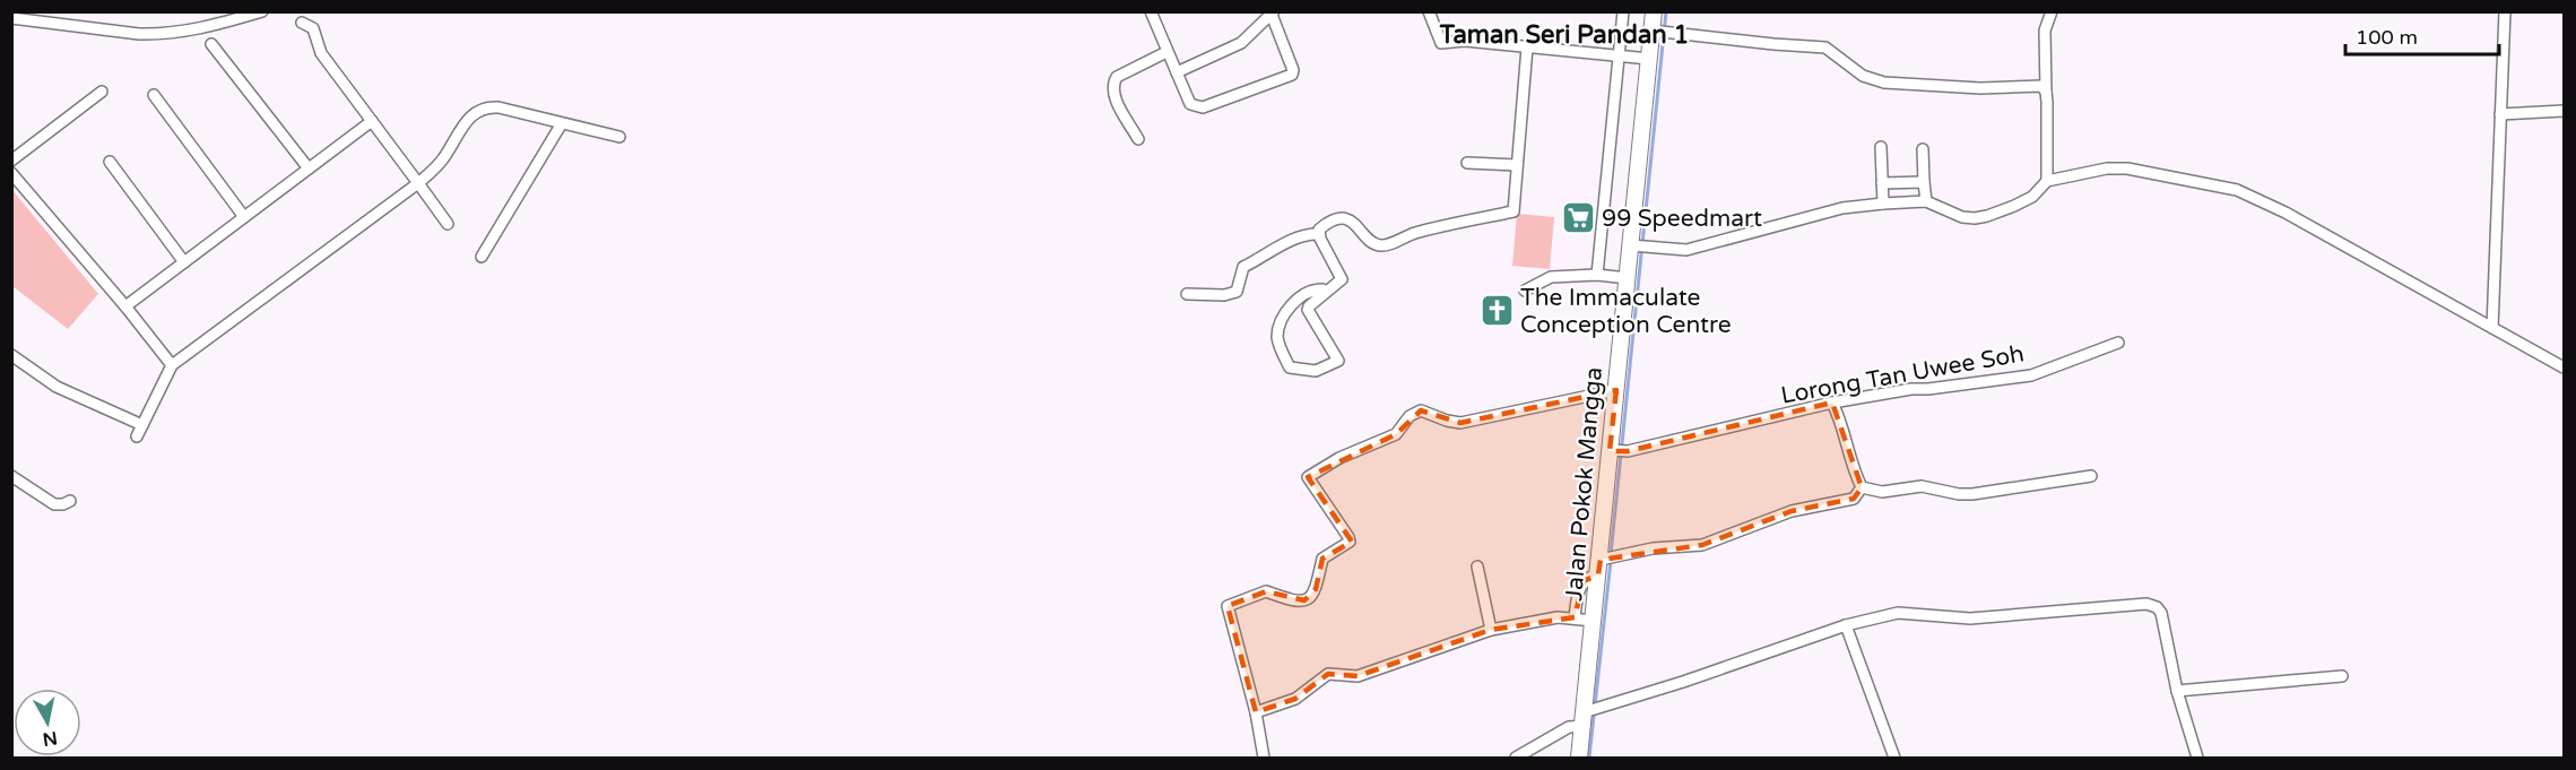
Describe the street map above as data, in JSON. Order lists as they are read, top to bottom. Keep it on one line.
{"streets":{"main road":["Jalan Pokok Mangga"],"street":["Lorong Tan Uwee Soh"]},"crossings":[["Lorong Tan Uwee Soh","Jalan Pokok Mangga"]],"districts":["Taman Seri Pandan 1"],"places":{"supermarket":["99 Speedmart"],"church":["The Immaculate Conception Centre"]},"scale_bar":"100 m","north":"bottom"}
